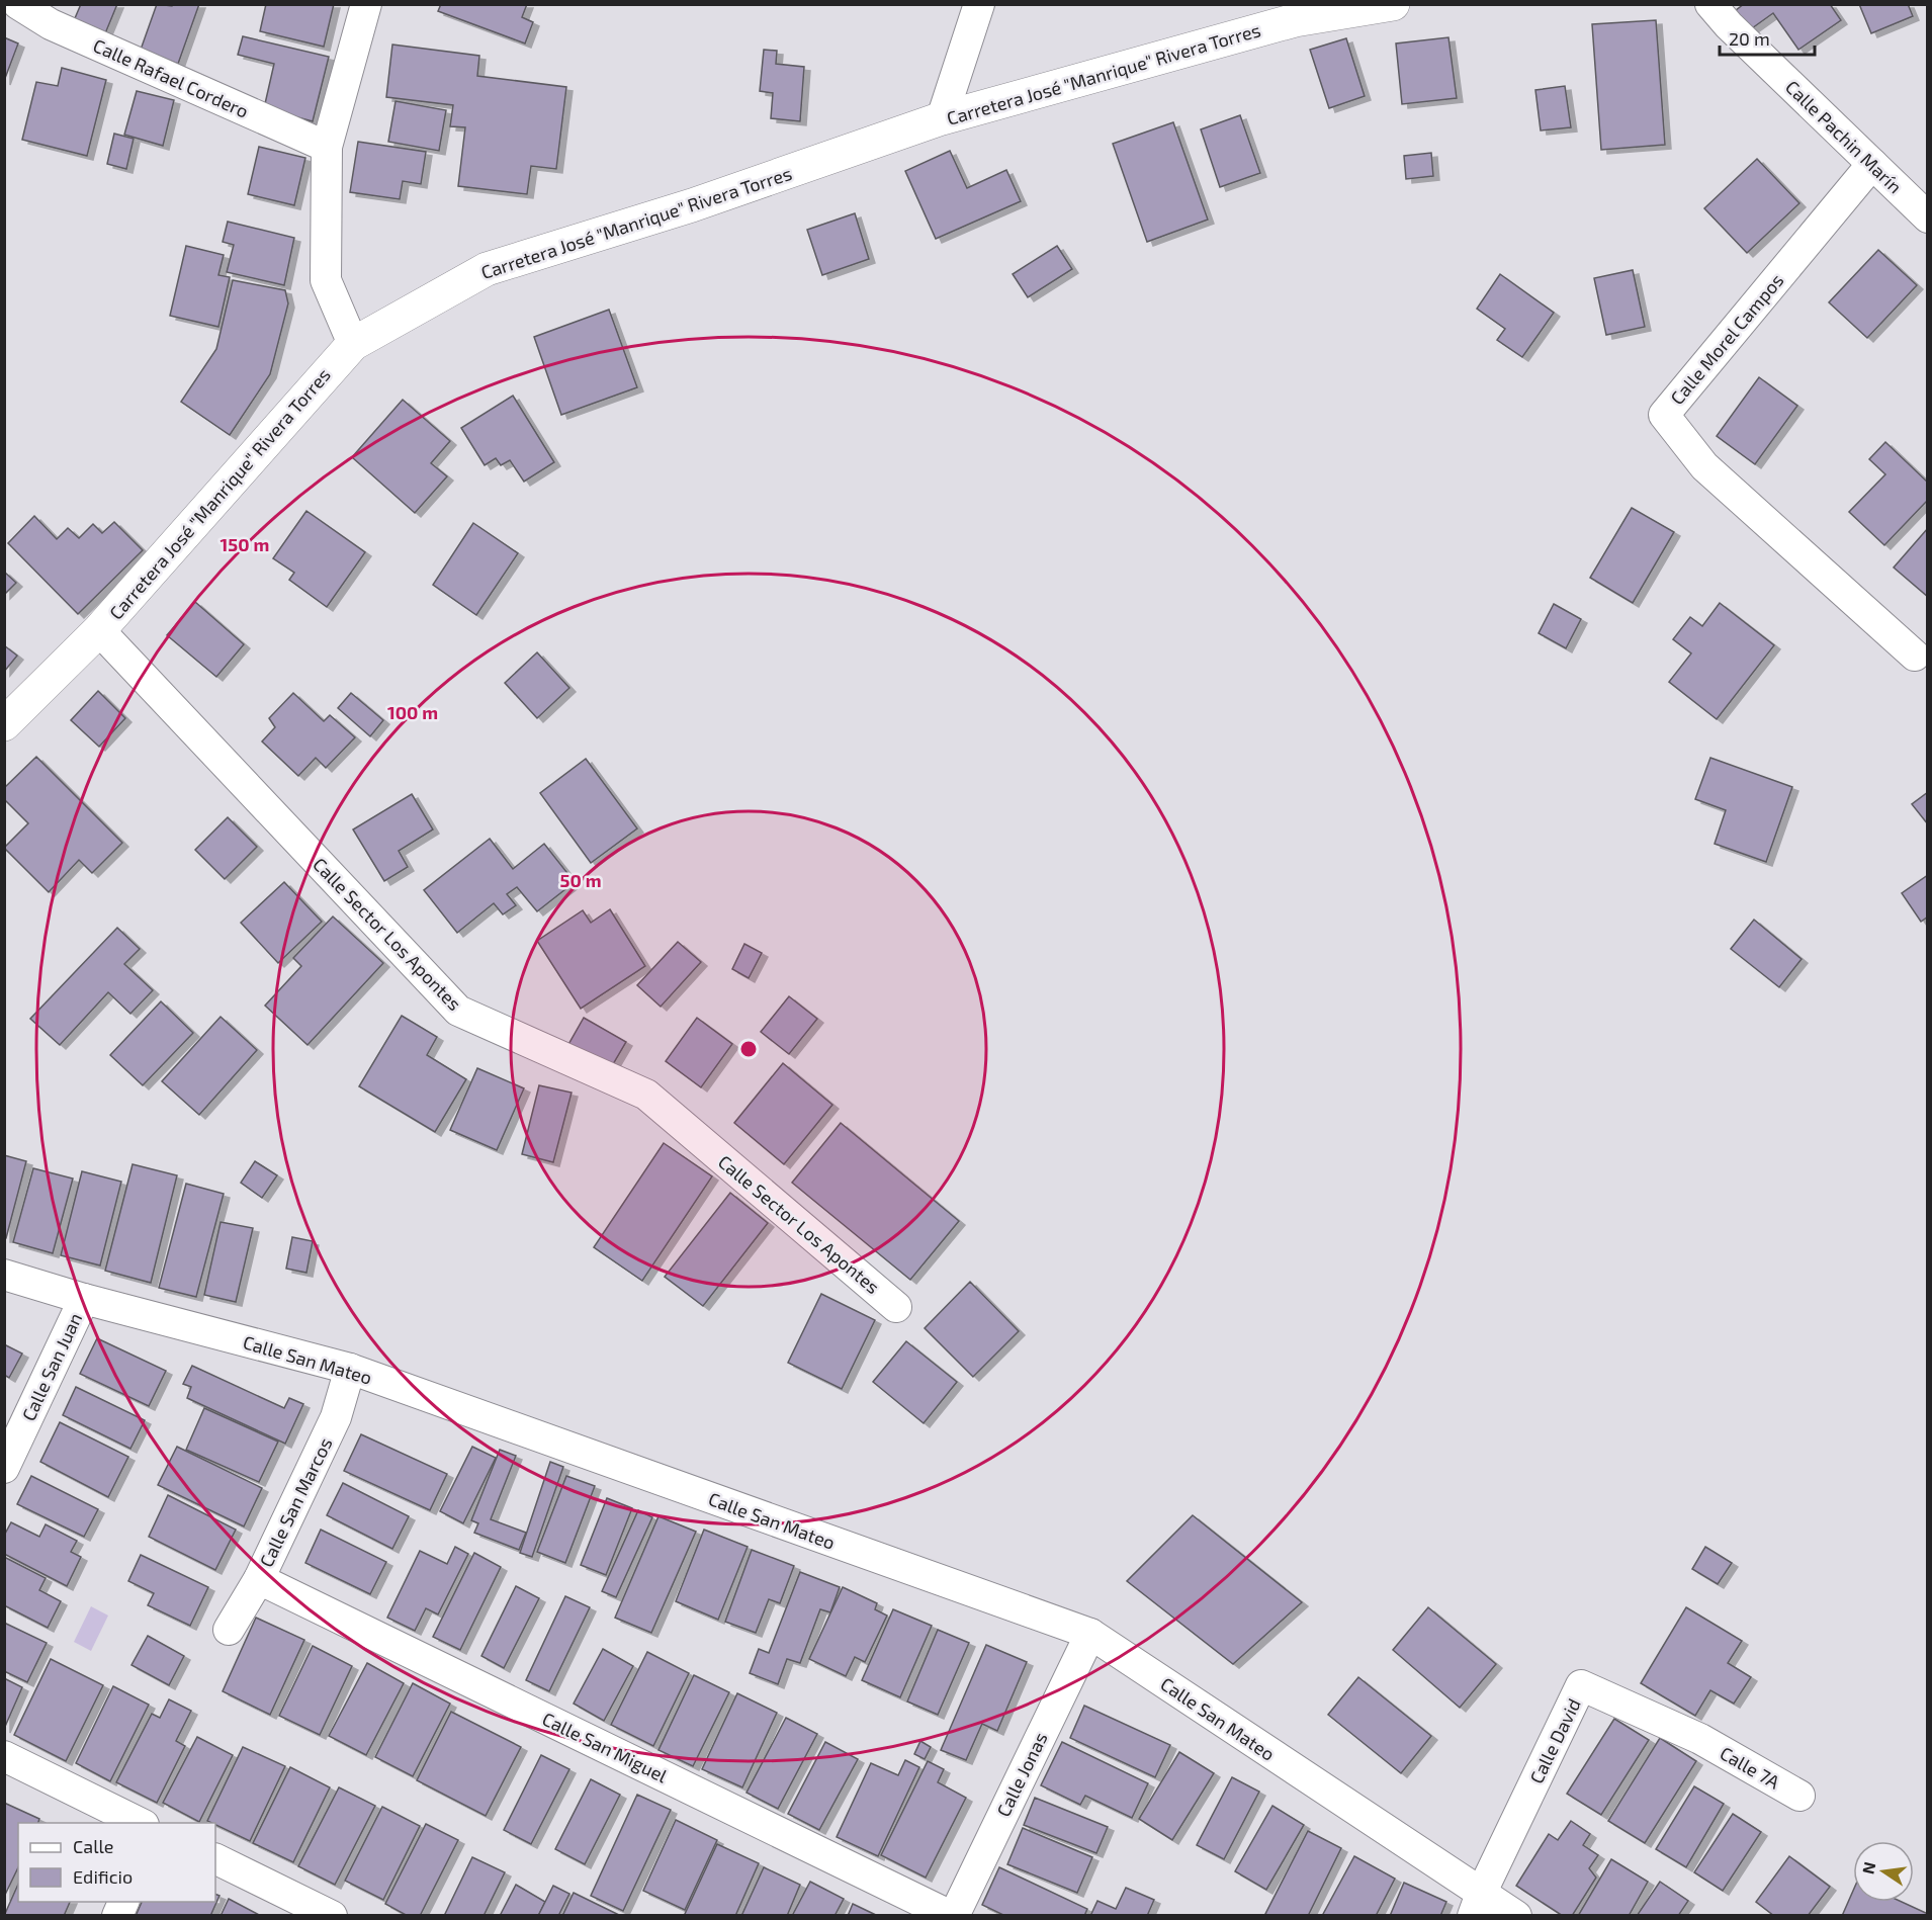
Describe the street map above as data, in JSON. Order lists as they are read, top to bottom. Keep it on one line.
{"streets":{"street":["Carretera José \"Manrique\" Rivera Torres","Calle Rafael Cordero","Calle Pachin Marín","Calle Morel Campos","Calle Sector Los Apontes","Calle San Mateo","Calle San Juan","Calle San Marcos","Calle David","Calle San Miguel","Calle 7A","Calle Jonas"]},"crossings":[["Carretera José \"Manrique\" Rivera Torres","Calle Sector Los Apontes"],["Calle Pachin Marín","Calle Morel Campos"],["Calle San Mateo","Calle San Juan"],["Calle San Mateo","Calle San Marcos"],["Calle San Mateo","Calle David"],["Calle San Mateo","Calle Jonas"],["Calle San Marcos","Calle San Miguel"],["Calle David","Calle 7A"],["Calle San Miguel","Calle Jonas"]],"legend":["Calle","Edificio"],"scale_bar":"20 m","north":"left","rings":["150 m","100 m","50 m"]}
